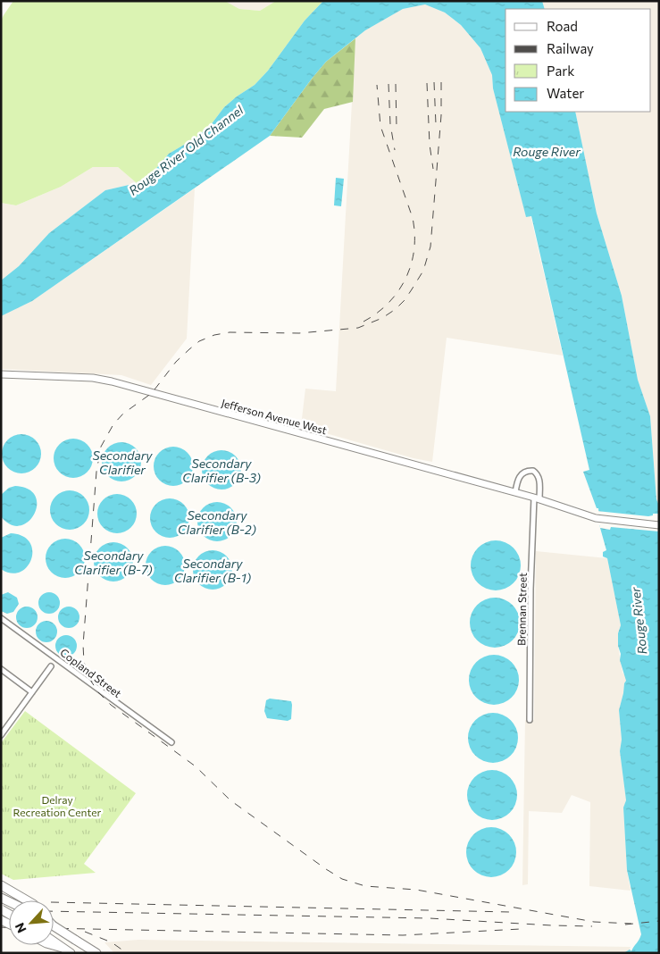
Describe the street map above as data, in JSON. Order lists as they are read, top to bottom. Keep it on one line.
{"streets":{"main road":["Jefferson Avenue West"],"street":["Brennan Street","Copland Street"]},"crossings":[["Jefferson Avenue West","Brennan Street"]],"water":["Rouge River Old Channel","Rouge River","Secondary Clarifier","Secondary Clarifier (B-3)","Secondary Clarifier (B-2)","Secondary Clarifier (B-7)","Secondary Clarifier (B-1)"],"parks":["Delray Recreation Center"],"legend":["Road","Railway","Park","Water"],"north":"bottom left"}
